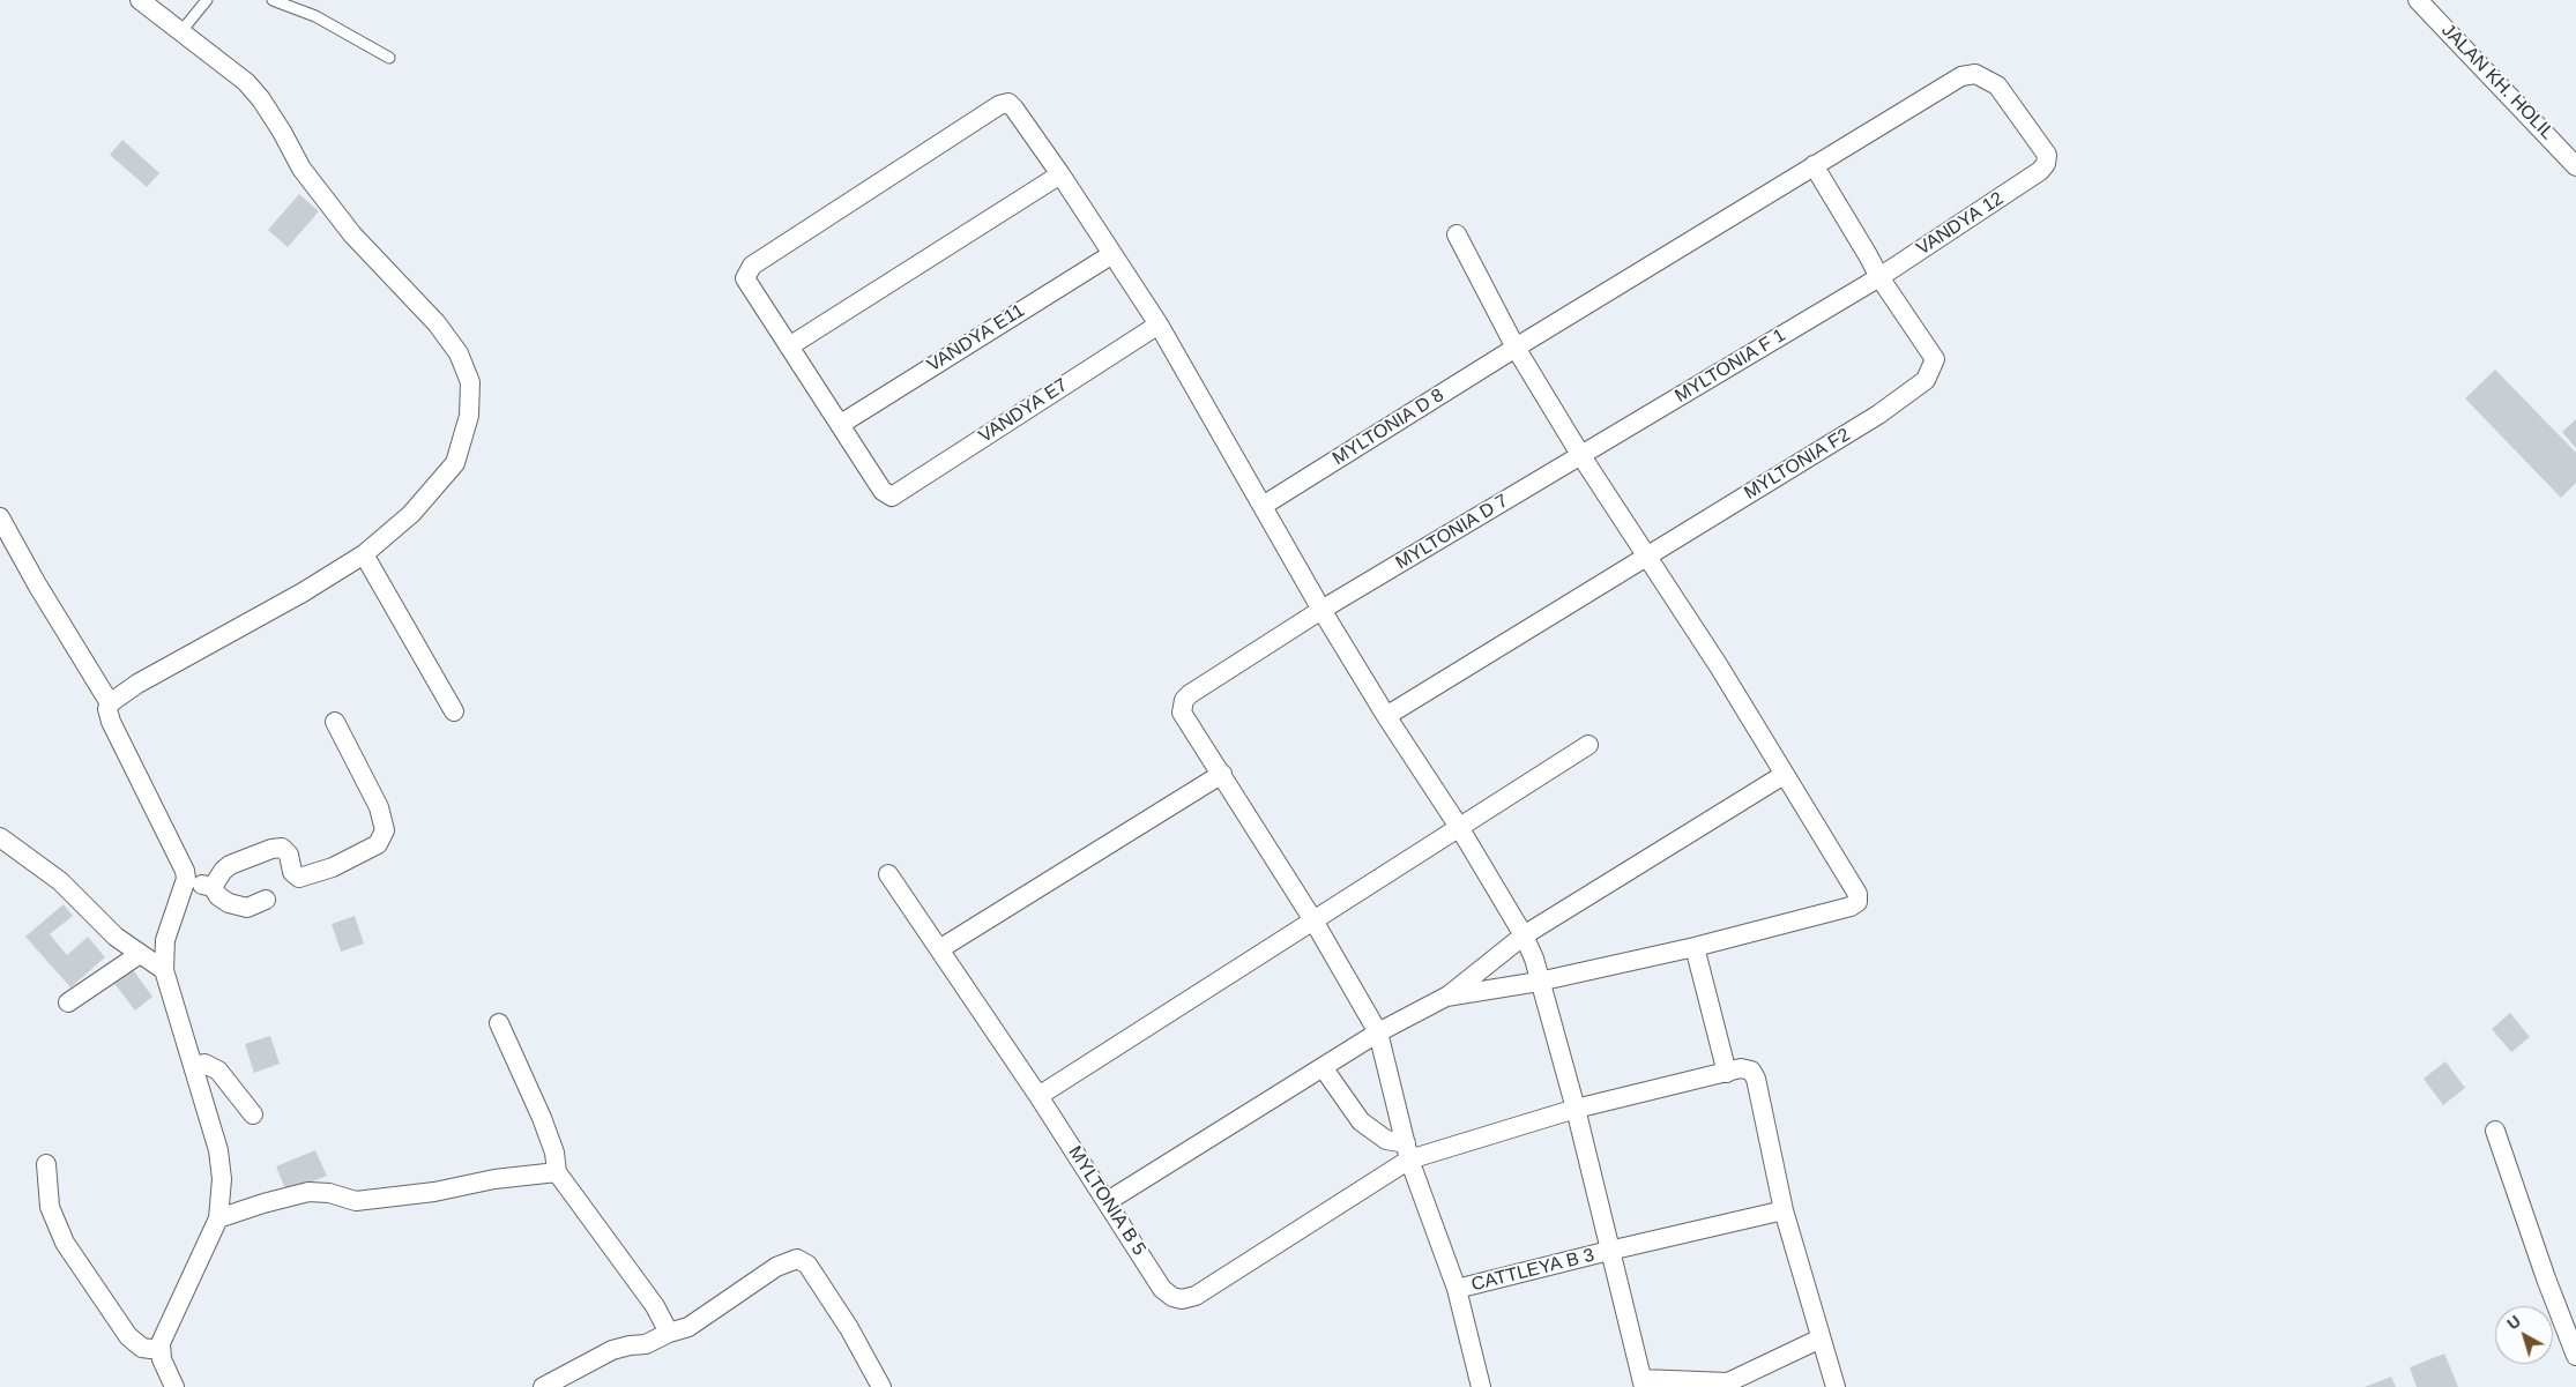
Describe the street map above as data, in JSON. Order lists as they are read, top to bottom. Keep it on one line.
{"streets":{"street":["JALAN KH. HOLIL","VANDYA 12","VANDYA E11","MYLTONIA F 1","VANDYA E7","MYLTONIA D 8","MYLTONIA F2","MYLTONIA D 7","MYLTONIA B 5","CATTLEYA B 3"]},"crossings":[["VANDYA 12","MYLTONIA F 1"],["VANDYA 12","MYLTONIA D 8"],["VANDYA 12","MYLTONIA F2"],["VANDYA E11","VANDYA E7"],["MYLTONIA F 1","MYLTONIA F2"],["MYLTONIA F 1","MYLTONIA D 7"],["MYLTONIA D 7","MYLTONIA B 5"],["MYLTONIA D 7","CATTLEYA B 3"]],"north":"top left"}
